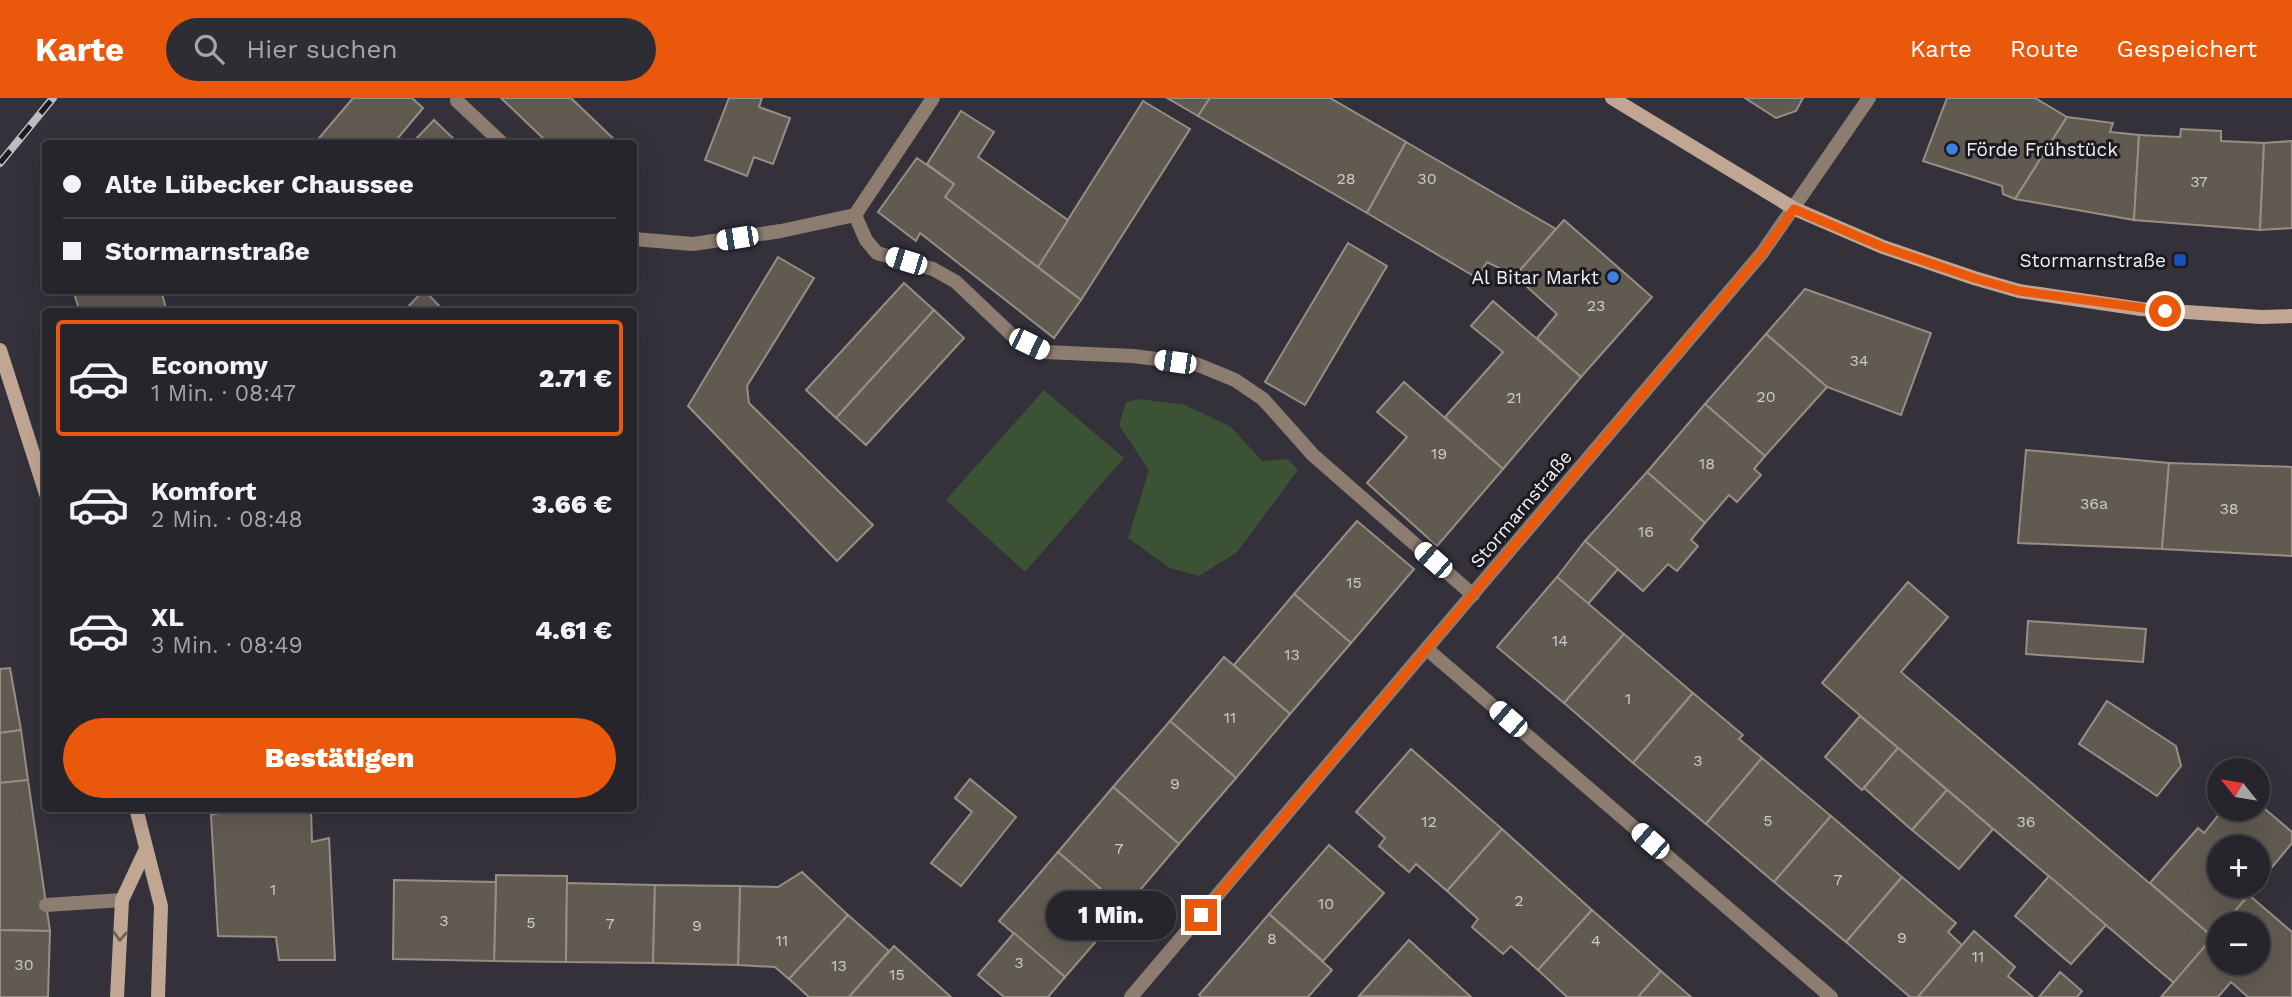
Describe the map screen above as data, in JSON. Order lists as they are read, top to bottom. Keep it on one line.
{"streets":{"street":["Stormarnstraße"]},"places":{"other":["Förde Frühstück","Al Bitar Markt"],"transit":["Stormarnstraße"]},"house_numbers":["28","30","37","23","34","20","21","19","18","36a","38","16","15","14","13","1","11","3","9","5","12","36","7","7","1","2","10","3","5","7","9","9","8","11","4","11","3","30","13","15"],"north":"top left","page":{"header":"Karte","search":"Hier suchen","nav":["Karte","Route","Gespeichert"],"banner":["Alte Lübecker Chaussee","Stormarnstraße"],"list":[{"name":"Economy","note":"1 Min. · 08:47","value":"2.71 €"},{"name":"Komfort","note":"2 Min. · 08:48","value":"3.66 €"},{"name":"XL","note":"3 Min. · 08:49","value":"4.61 €"}],"buttons":"Bestätigen","map_buttons":["+","−"],"bubble":"1 Min."}}
